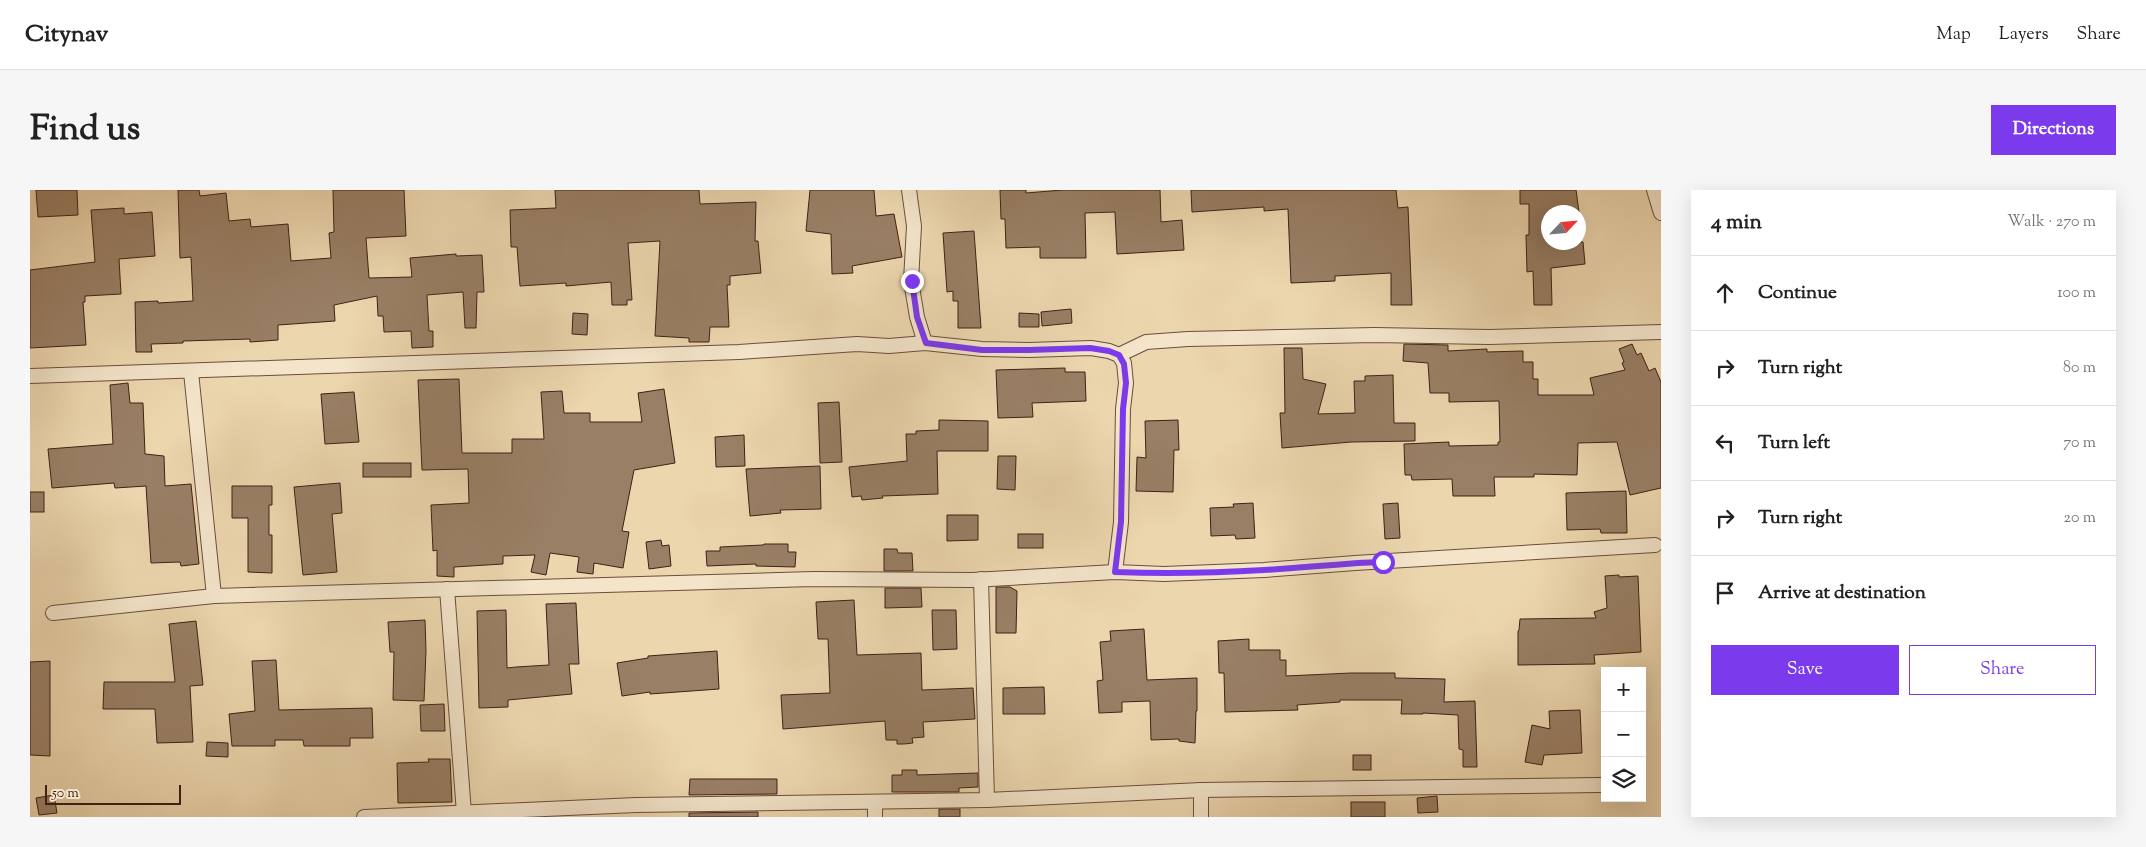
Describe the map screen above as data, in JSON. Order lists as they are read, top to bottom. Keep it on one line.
{"scale_bar":"50 m","north":"top right","page":{"header":"Citynav","nav":["Map","Layers","Share"],"title":"Find us","buttons":["Directions",["Save","Share"]],"heading":["4 min","Walk · 270 m"],"list":[["Continue","100 m"],["Turn right","80 m"],["Turn left","70 m"],["Turn right","20 m"],"Arrive at destination"],"map_buttons":["+","−"],"scale":"50 m"}}
